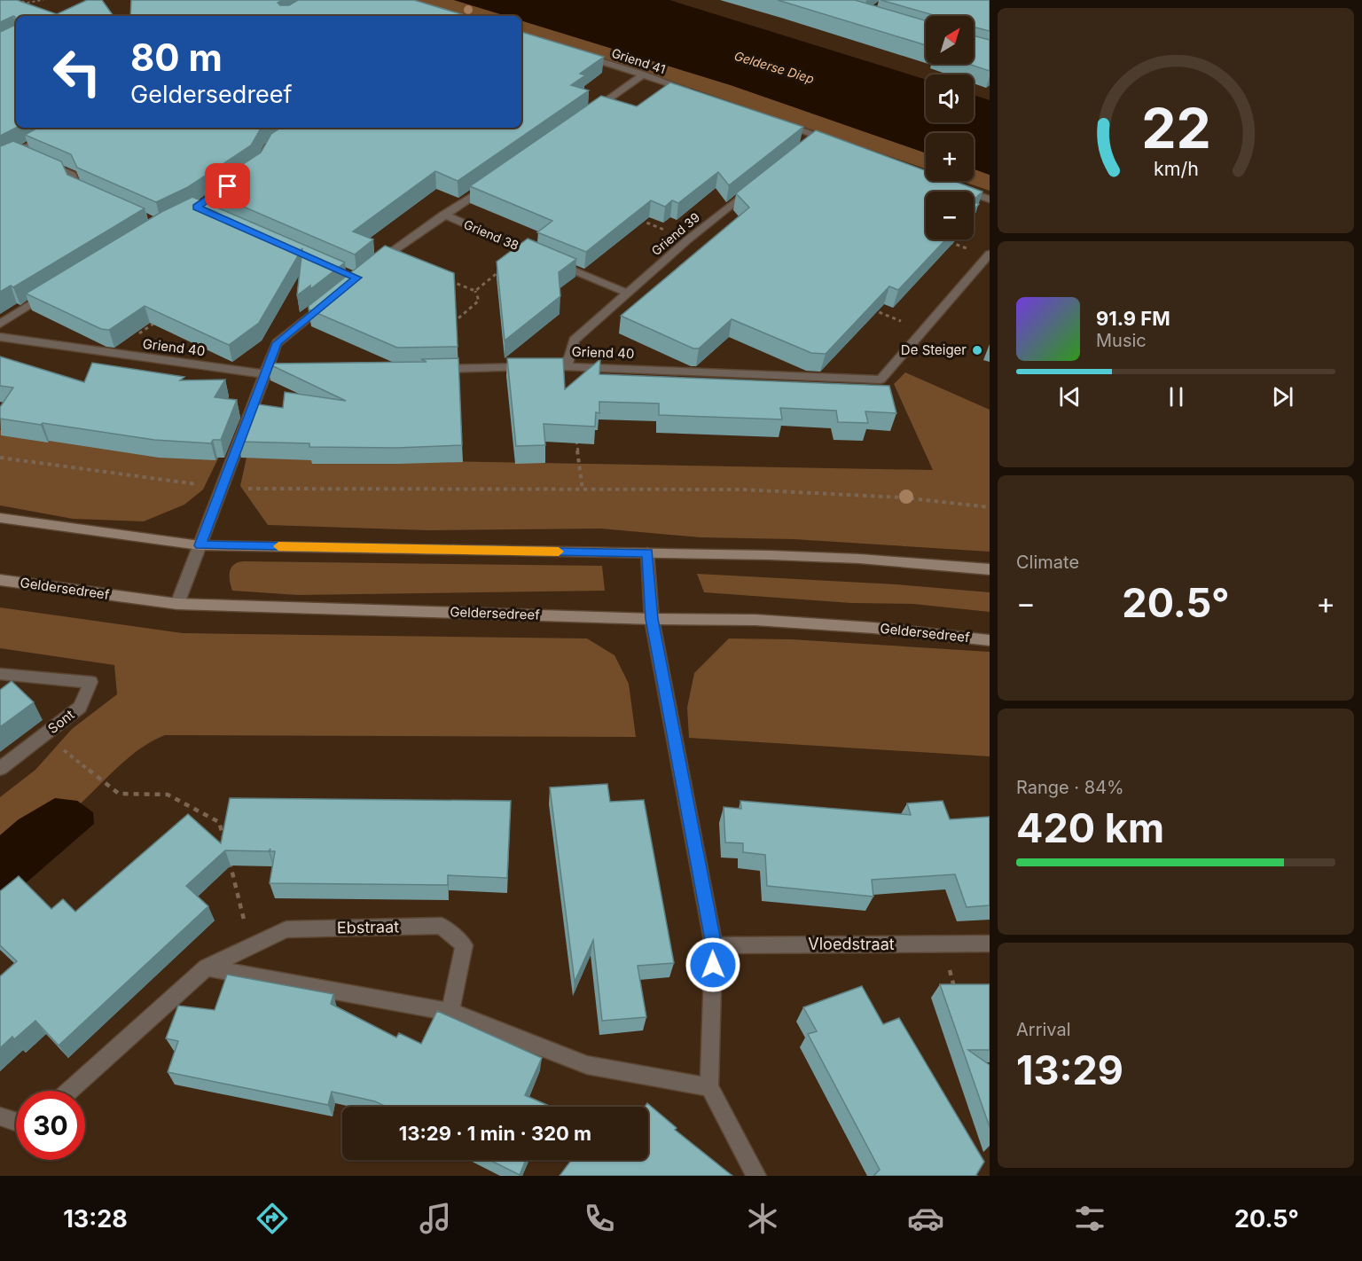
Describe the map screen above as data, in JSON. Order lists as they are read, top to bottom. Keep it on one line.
{"streets":{"main road":["Geldersedreef"],"street":["Griend 41","Griend 39","Griend 38","Griend 40","Sont","Ebstraat","Vloedstraat"]},"crossings":[["Griend 39","Griend 38"],["Griend 39","Griend 40"]],"water":["Gelderse Diep"],"places":["De Steiger"],"north":"top right","page":{"map_buttons":["+","−"],"turn":["80 m","Geldersedreef"],"song":["91.9 FM","Music"],"tile":["Climate",["Range · 84%","420 km"],["Arrival","13:29"]],"heat":["−","20.5°","+"],"limit":"30","trip":"13:29 · 1 min · 320 m","tabs":["13:28","20.5°"],"gauge":["22","km/h"]}}
